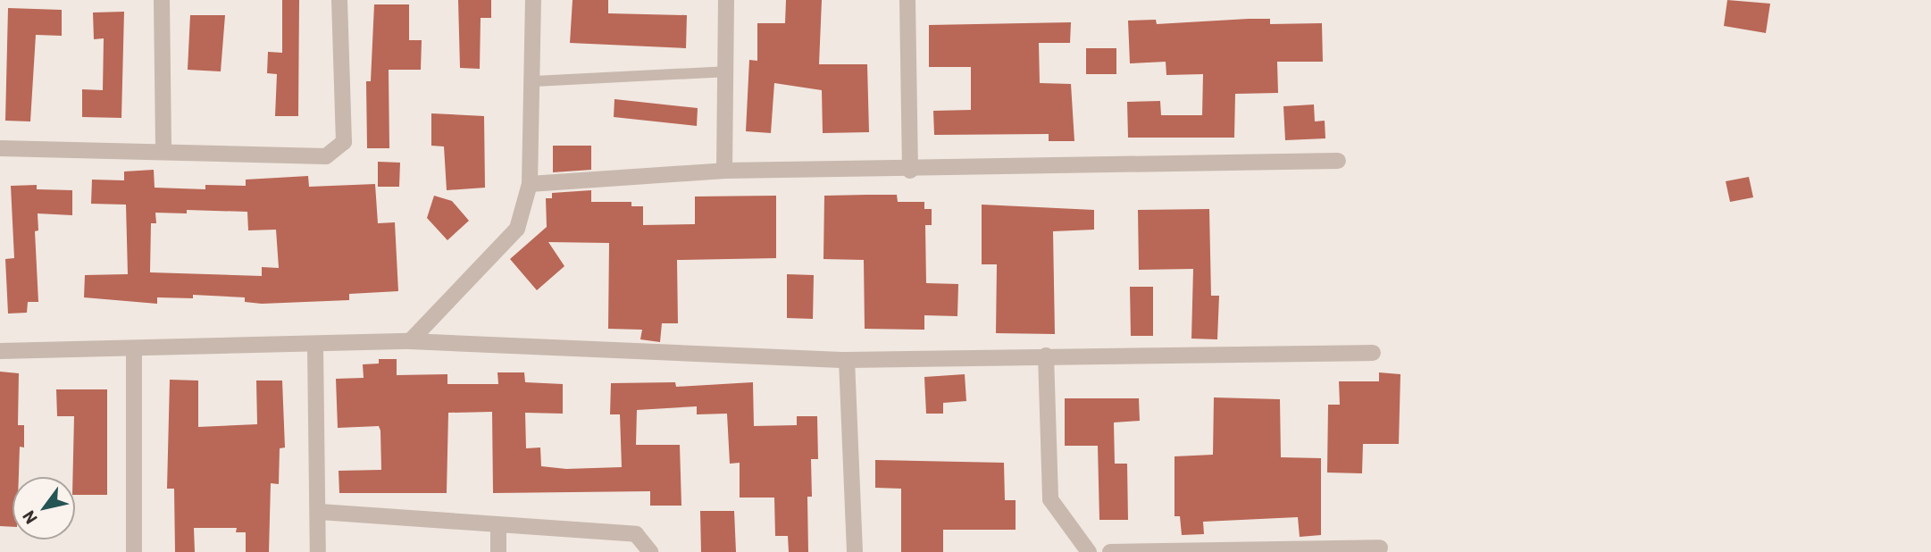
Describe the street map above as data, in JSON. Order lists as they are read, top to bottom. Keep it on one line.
{"north":"bottom left"}
